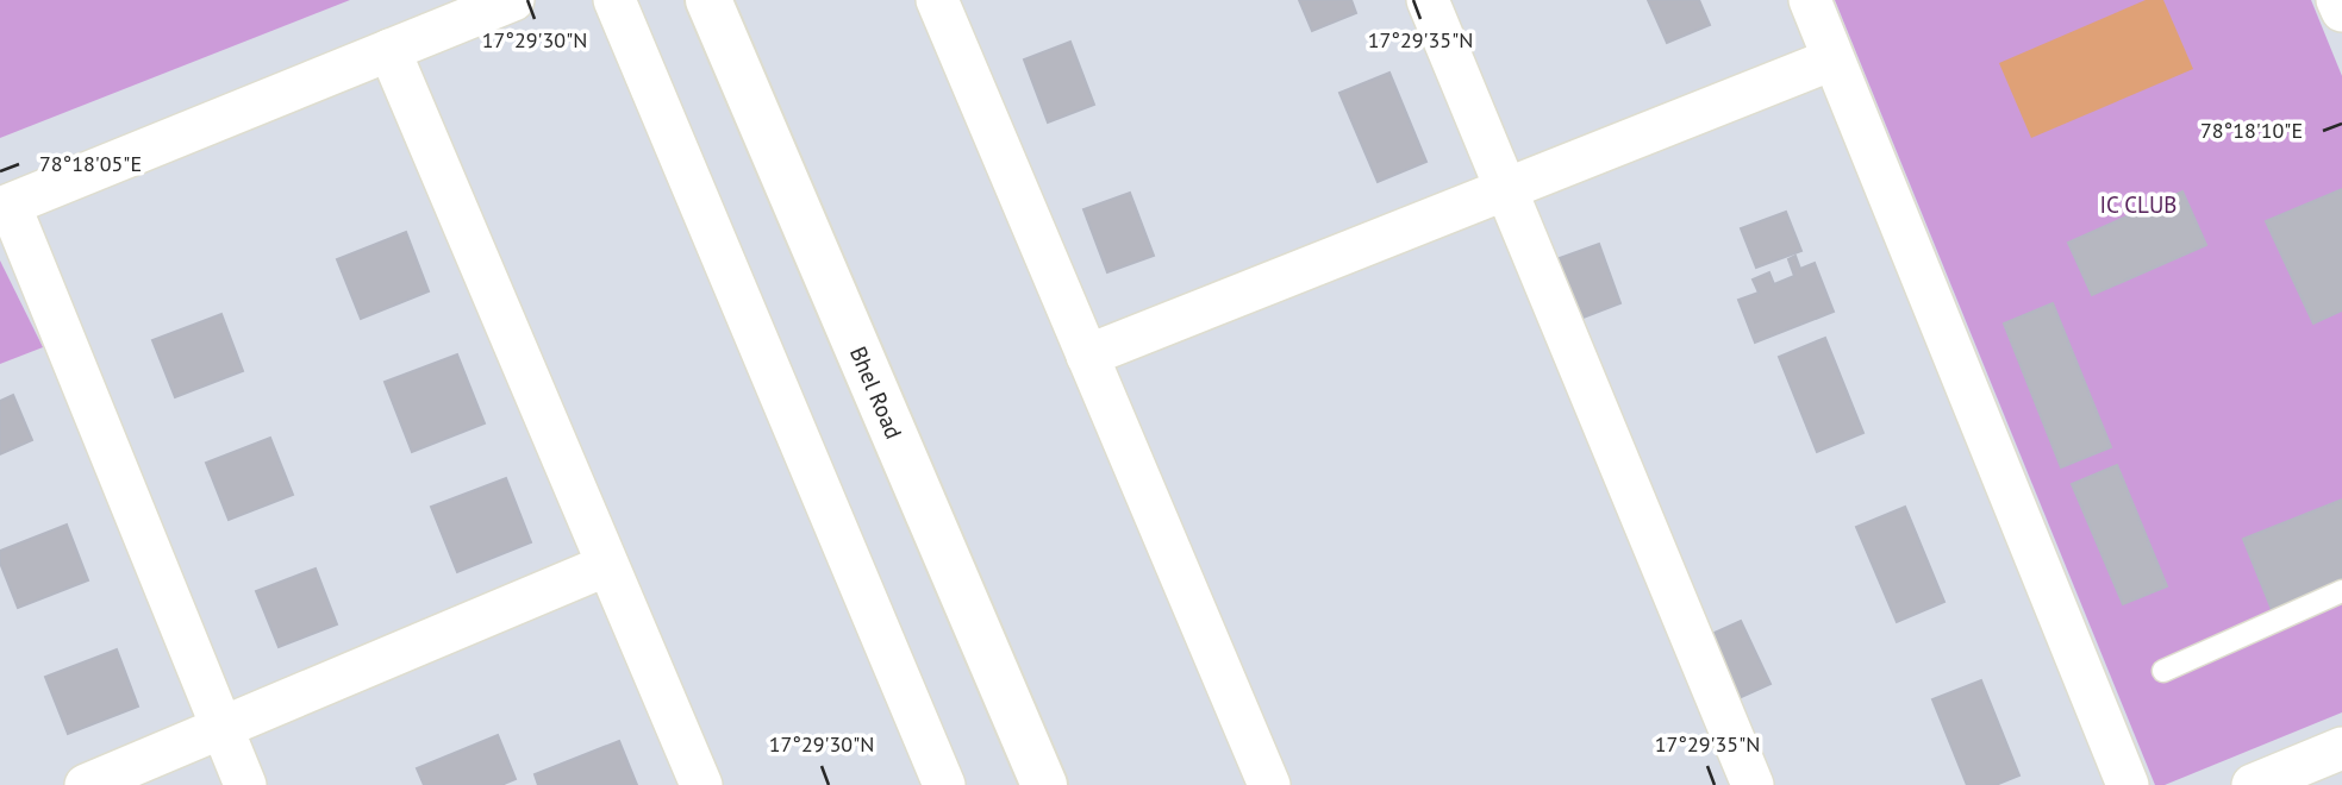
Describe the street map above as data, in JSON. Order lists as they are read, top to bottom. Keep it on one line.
{"streets":{"street":["Bhel Road"]},"parks":["IC CLUB"],"coordinates":["17°29'30\"N","17°29'35\"N","78°18'10\"E","78°18'05\"E"]}
